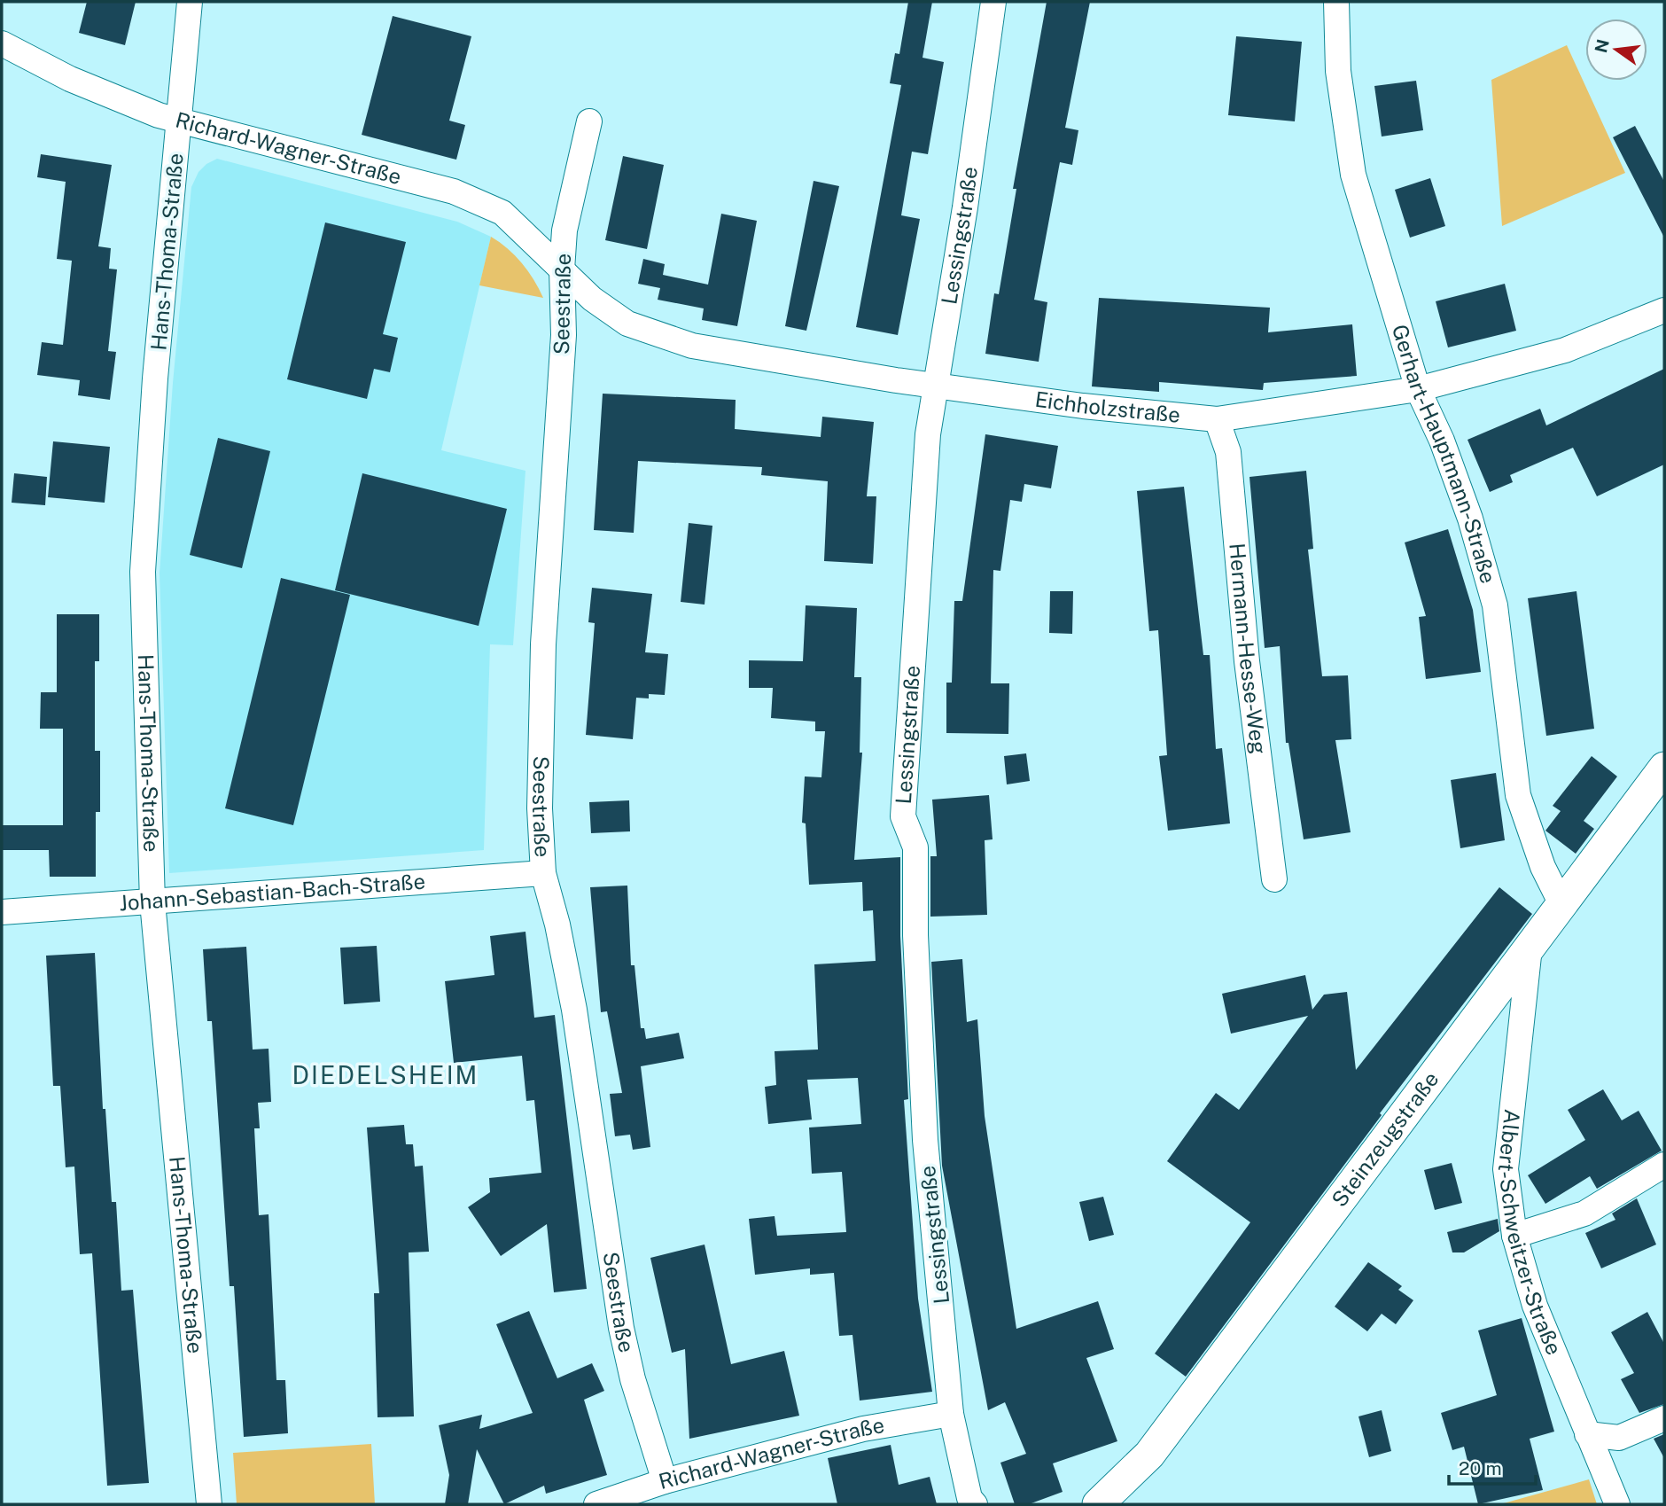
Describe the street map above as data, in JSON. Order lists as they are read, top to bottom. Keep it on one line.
{"streets":{"street":["Richard-Wagner-Straße","Lessingstraße","Hans-Thoma-Straße","Seestraße","Eichholzstraße","Gerhart-Hauptmann-Straße","Hermann-Hesse-Weg","Johann-Sebastian-Bach-Straße","Steinzeugstraße","Albert-Schweitzer-Straße"]},"crossings":[["Richard-Wagner-Straße","Lessingstraße"],["Richard-Wagner-Straße","Hans-Thoma-Straße"],["Richard-Wagner-Straße","Seestraße"],["Richard-Wagner-Straße","Eichholzstraße"],["Lessingstraße","Eichholzstraße"],["Hans-Thoma-Straße","Johann-Sebastian-Bach-Straße"],["Seestraße","Eichholzstraße"],["Seestraße","Johann-Sebastian-Bach-Straße"],["Eichholzstraße","Gerhart-Hauptmann-Straße"],["Eichholzstraße","Hermann-Hesse-Weg"],["Gerhart-Hauptmann-Straße","Steinzeugstraße"],["Steinzeugstraße","Albert-Schweitzer-Straße"]],"districts":["DIEDELSHEIM"],"scale_bar":"20 m","north":"left"}
